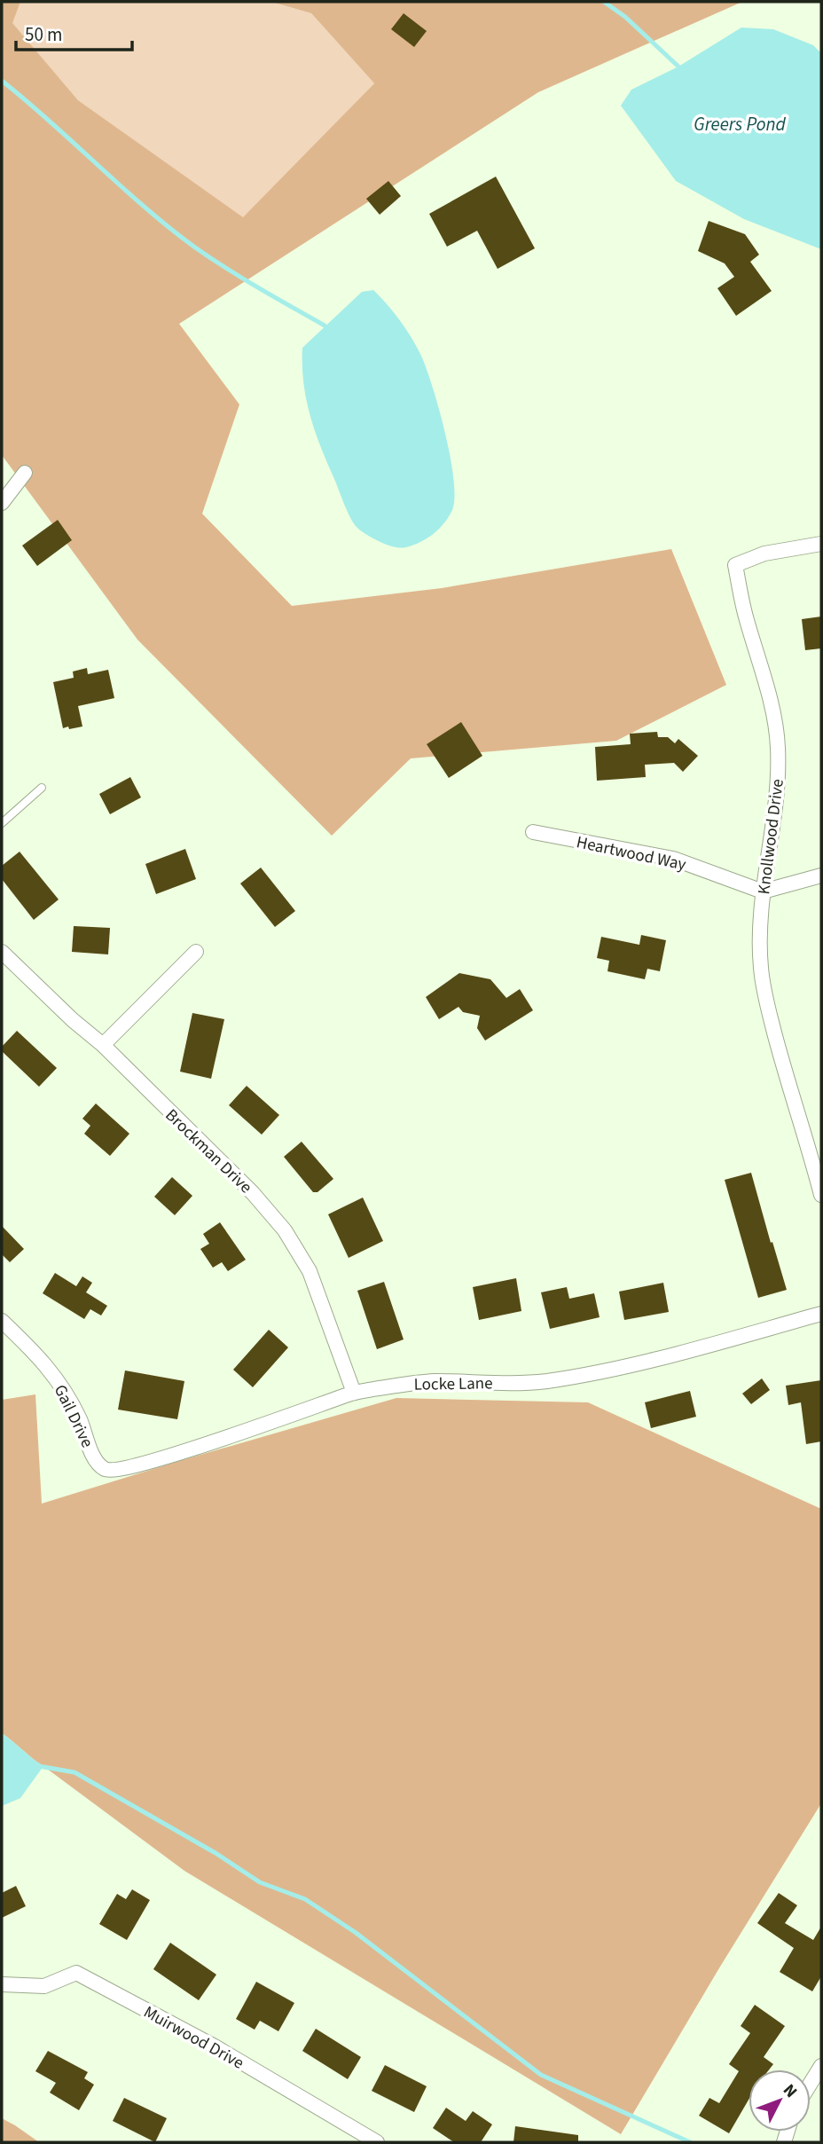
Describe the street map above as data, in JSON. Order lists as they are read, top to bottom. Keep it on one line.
{"streets":{"street":["Knollwood Drive","Heartwood Way","Brockman Drive","Locke Lane","Gail Drive","Muirwood Drive"]},"crossings":[["Knollwood Drive","Heartwood Way"],["Brockman Drive","Locke Lane"],["Locke Lane","Gail Drive"]],"water":["Greers Pond"],"scale_bar":"50 m","north":"top right"}
